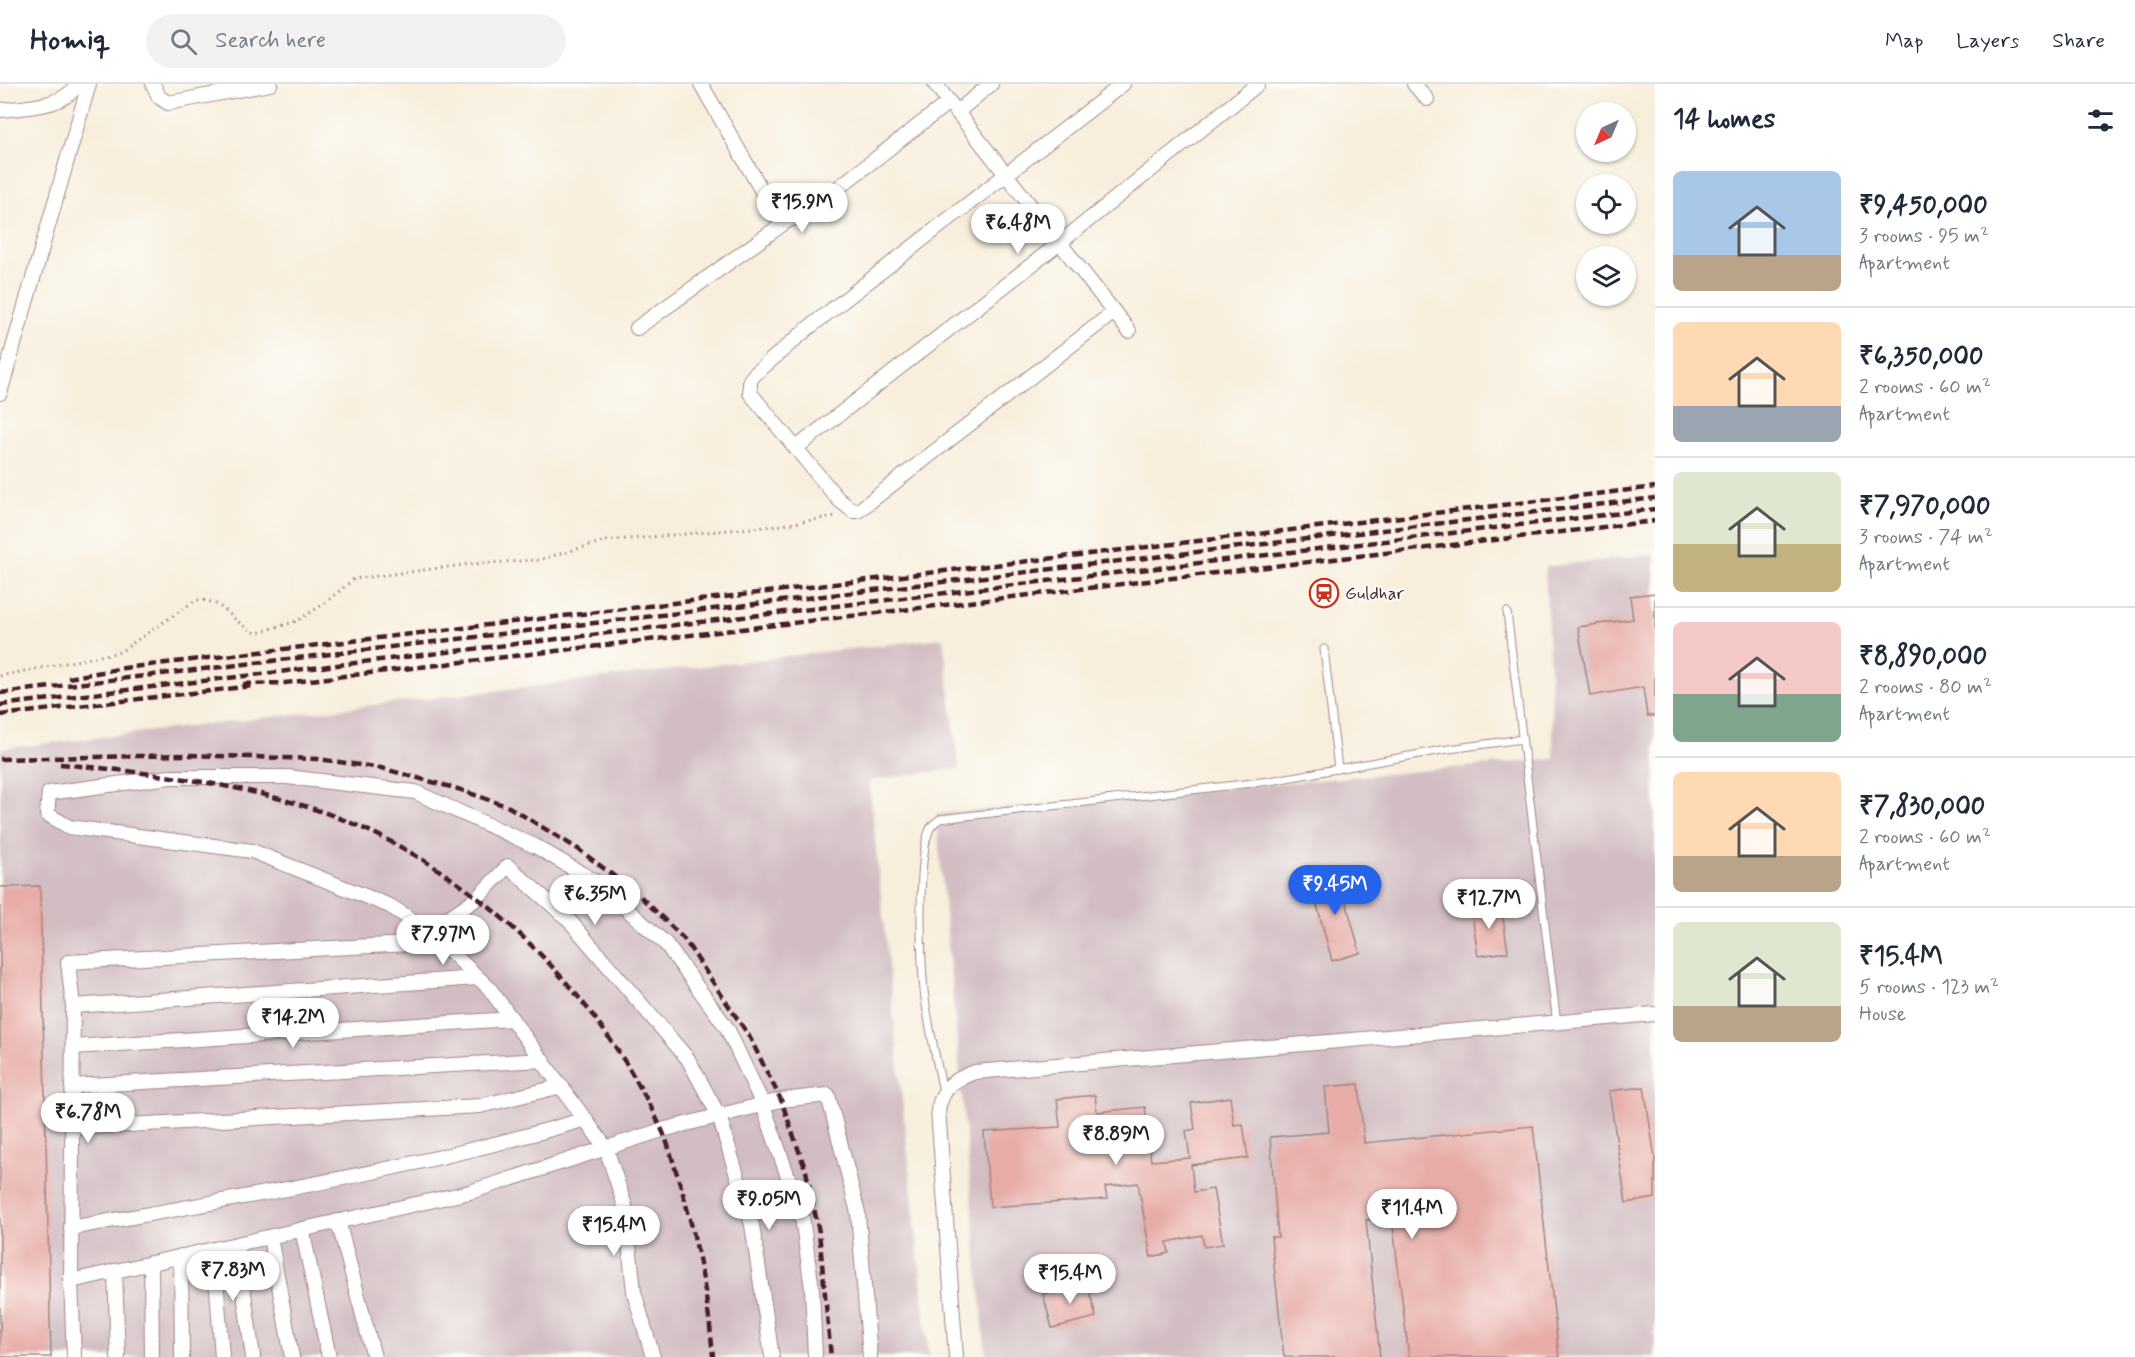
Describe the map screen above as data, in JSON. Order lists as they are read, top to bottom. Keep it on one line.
{"places":{"station":["Guldhar"]},"north":"bottom left","page":{"header":"Homiq","search":"Search here","nav":["Map","Layers","Share"],"heading":"14 homes","list":[{"name":"₹9,450,000","note":"3 rooms · 95 m² · Apartment"},{"name":"₹6,350,000","note":"2 rooms · 60 m² · Apartment"},{"name":"₹7,970,000","note":"3 rooms · 74 m² · Apartment"},{"name":"₹8,890,000","note":"2 rooms · 80 m² · Apartment"},{"name":"₹7,830,000","note":"2 rooms · 60 m² · Apartment"},{"name":"₹15.4M","note":"5 rooms · 123 m² · House"}],"price":["₹15.9M","₹6.48M","₹9.45M","₹6.35M","₹12.7M","₹7.97M","₹14.2M","₹6.78M","₹8.89M","₹9.05M","₹11.4M","₹15.4M","₹7.83M","₹15.4M"]}}
